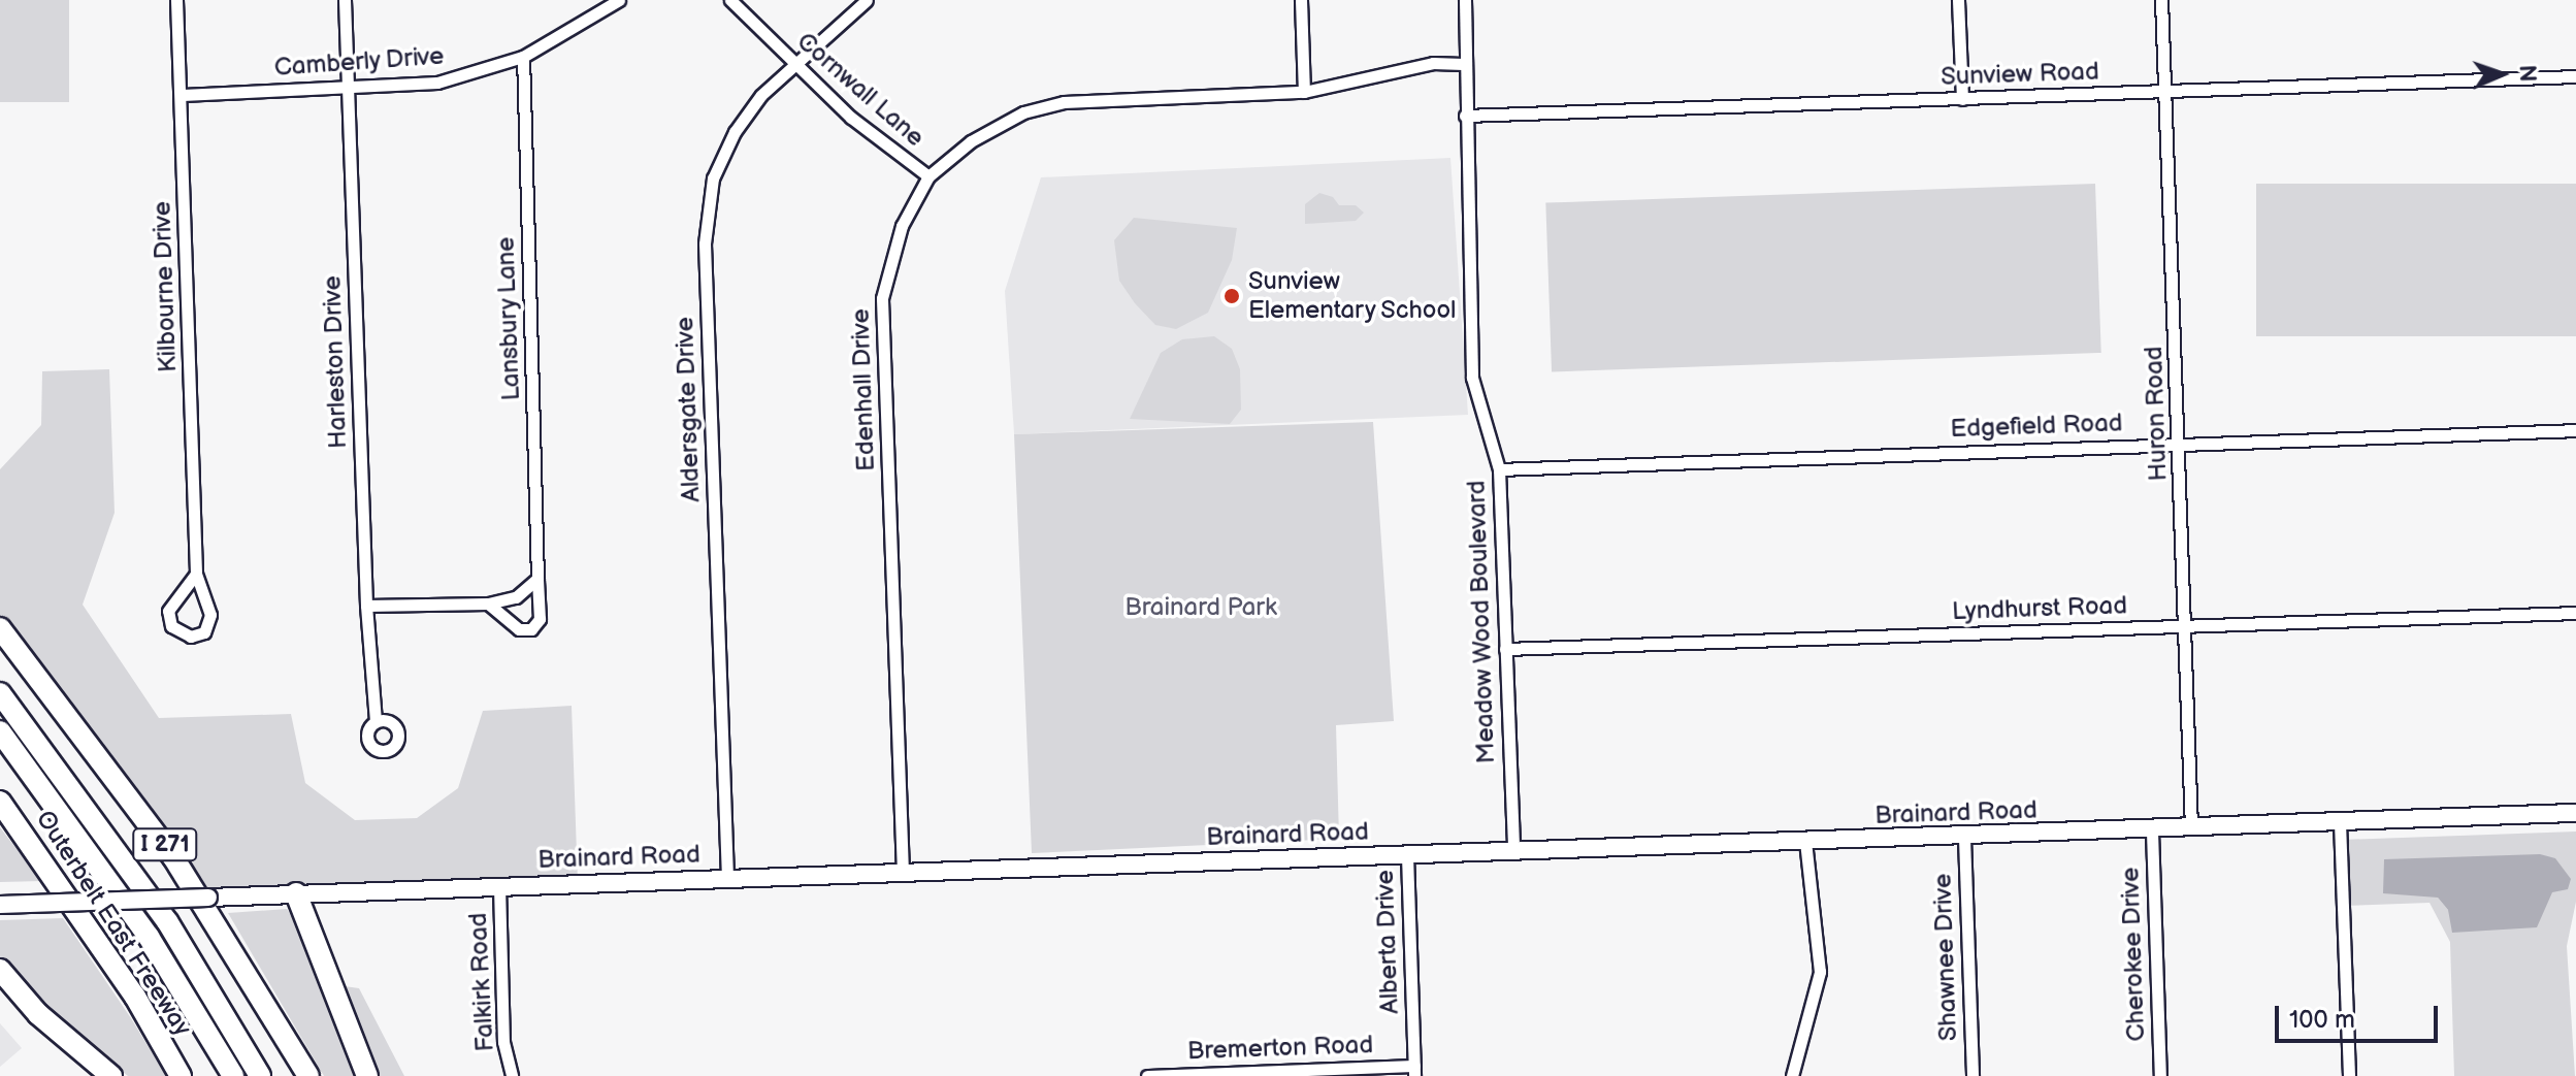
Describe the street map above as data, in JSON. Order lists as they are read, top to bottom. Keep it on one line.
{"streets":{"highway":["I 271","Outerbelt East Freeway"],"main road":["Brainard Road"],"street":["Camberly Drive","Sunview Road","Cornwall Lane","Kilbourne Drive","Lansbury Lane","Harleston Drive","Edenhall Drive","Aldersgate Drive","Huron Road","Edgefield Road","Lyndhurst Road","Meadow Wood Boulevard","Alberta Drive","Cherokee Drive","Shawnee Drive","Falkirk Road","Bremerton Road"]},"crossings":[["Camberly Drive","Kilbourne Drive"],["Camberly Drive","Lansbury Lane"],["Camberly Drive","Harleston Drive"],["Sunview Road","Huron Road"],["Sunview Road","Meadow Wood Boulevard"],["Cornwall Lane","Edenhall Drive"],["Cornwall Lane","Aldersgate Drive"],["Edenhall Drive","Meadow Wood Boulevard"],["Edenhall Drive","Brainard Road"],["Aldersgate Drive","Brainard Road"],["Huron Road","Edgefield Road"],["Huron Road","Lyndhurst Road"],["Huron Road","Brainard Road"],["Edgefield Road","Meadow Wood Boulevard"],["Lyndhurst Road","Meadow Wood Boulevard"],["Meadow Wood Boulevard","Brainard Road"],["Brainard Road","Alberta Drive"],["Brainard Road","Cherokee Drive"],["Brainard Road","Shawnee Drive"],["Brainard Road","Falkirk Road"],["Alberta Drive","Bremerton Road"]],"parks":["Brainard Park"],"places":["Sunview Elementary School"],"scale_bar":"100 m","north":"right"}
